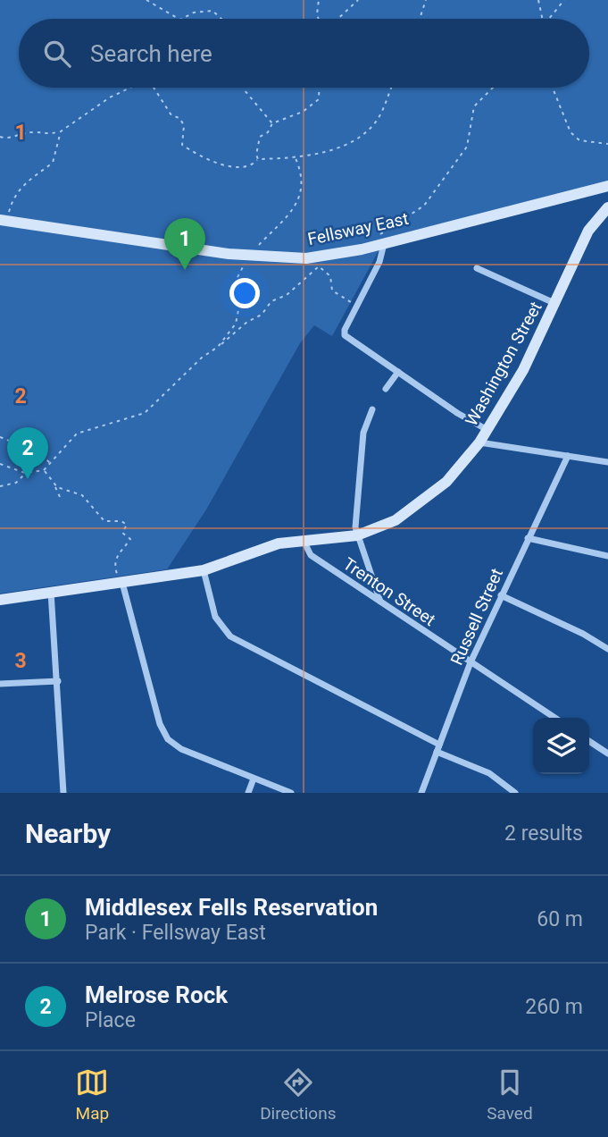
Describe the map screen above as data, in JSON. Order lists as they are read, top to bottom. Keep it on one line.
{"streets":{"main road":["Fellsway East","Washington Street"],"street":["Trenton Street","Russell Street"]},"crossings":[["Washington Street","Trenton Street"],["Trenton Street","Russell Street"]],"page":{"search":"Search here","pins":["1","2"],"heading":["Nearby","2 results"],"list":[{"mark":"1","name":"Middlesex Fells Reservation","note":"Park · Fellsway East","value":"60 m"},{"mark":"2","name":"Melrose Rock","note":"Place","value":"260 m"}],"nav":["Map","Directions","Saved"]},"grid":{"rows":["1","2","3"]}}
